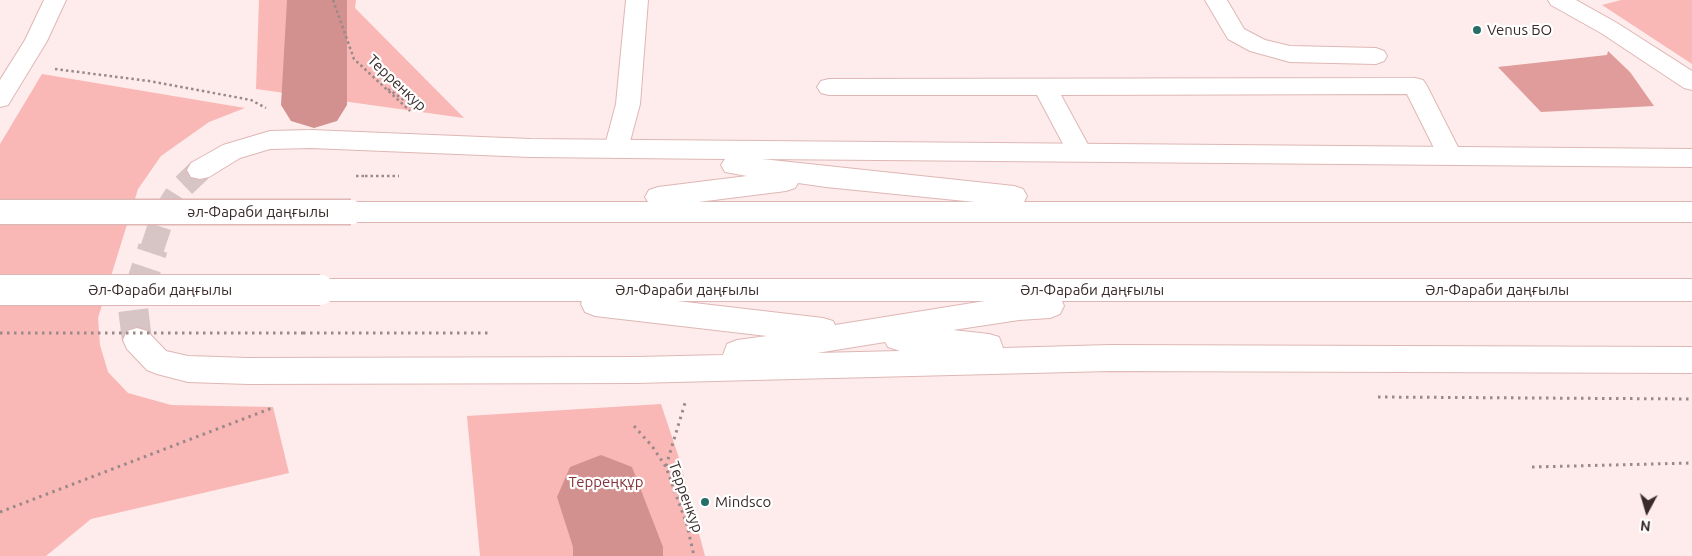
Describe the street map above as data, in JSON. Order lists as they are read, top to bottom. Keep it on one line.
{"streets":{"main road":["әл-Фараби даңғылы","Әл-Фараби даңғылы"],"path":["Терренкур"]},"parks":["Терреңқұр"],"places":["Venus БО","Mindsco"],"north":"bottom"}
